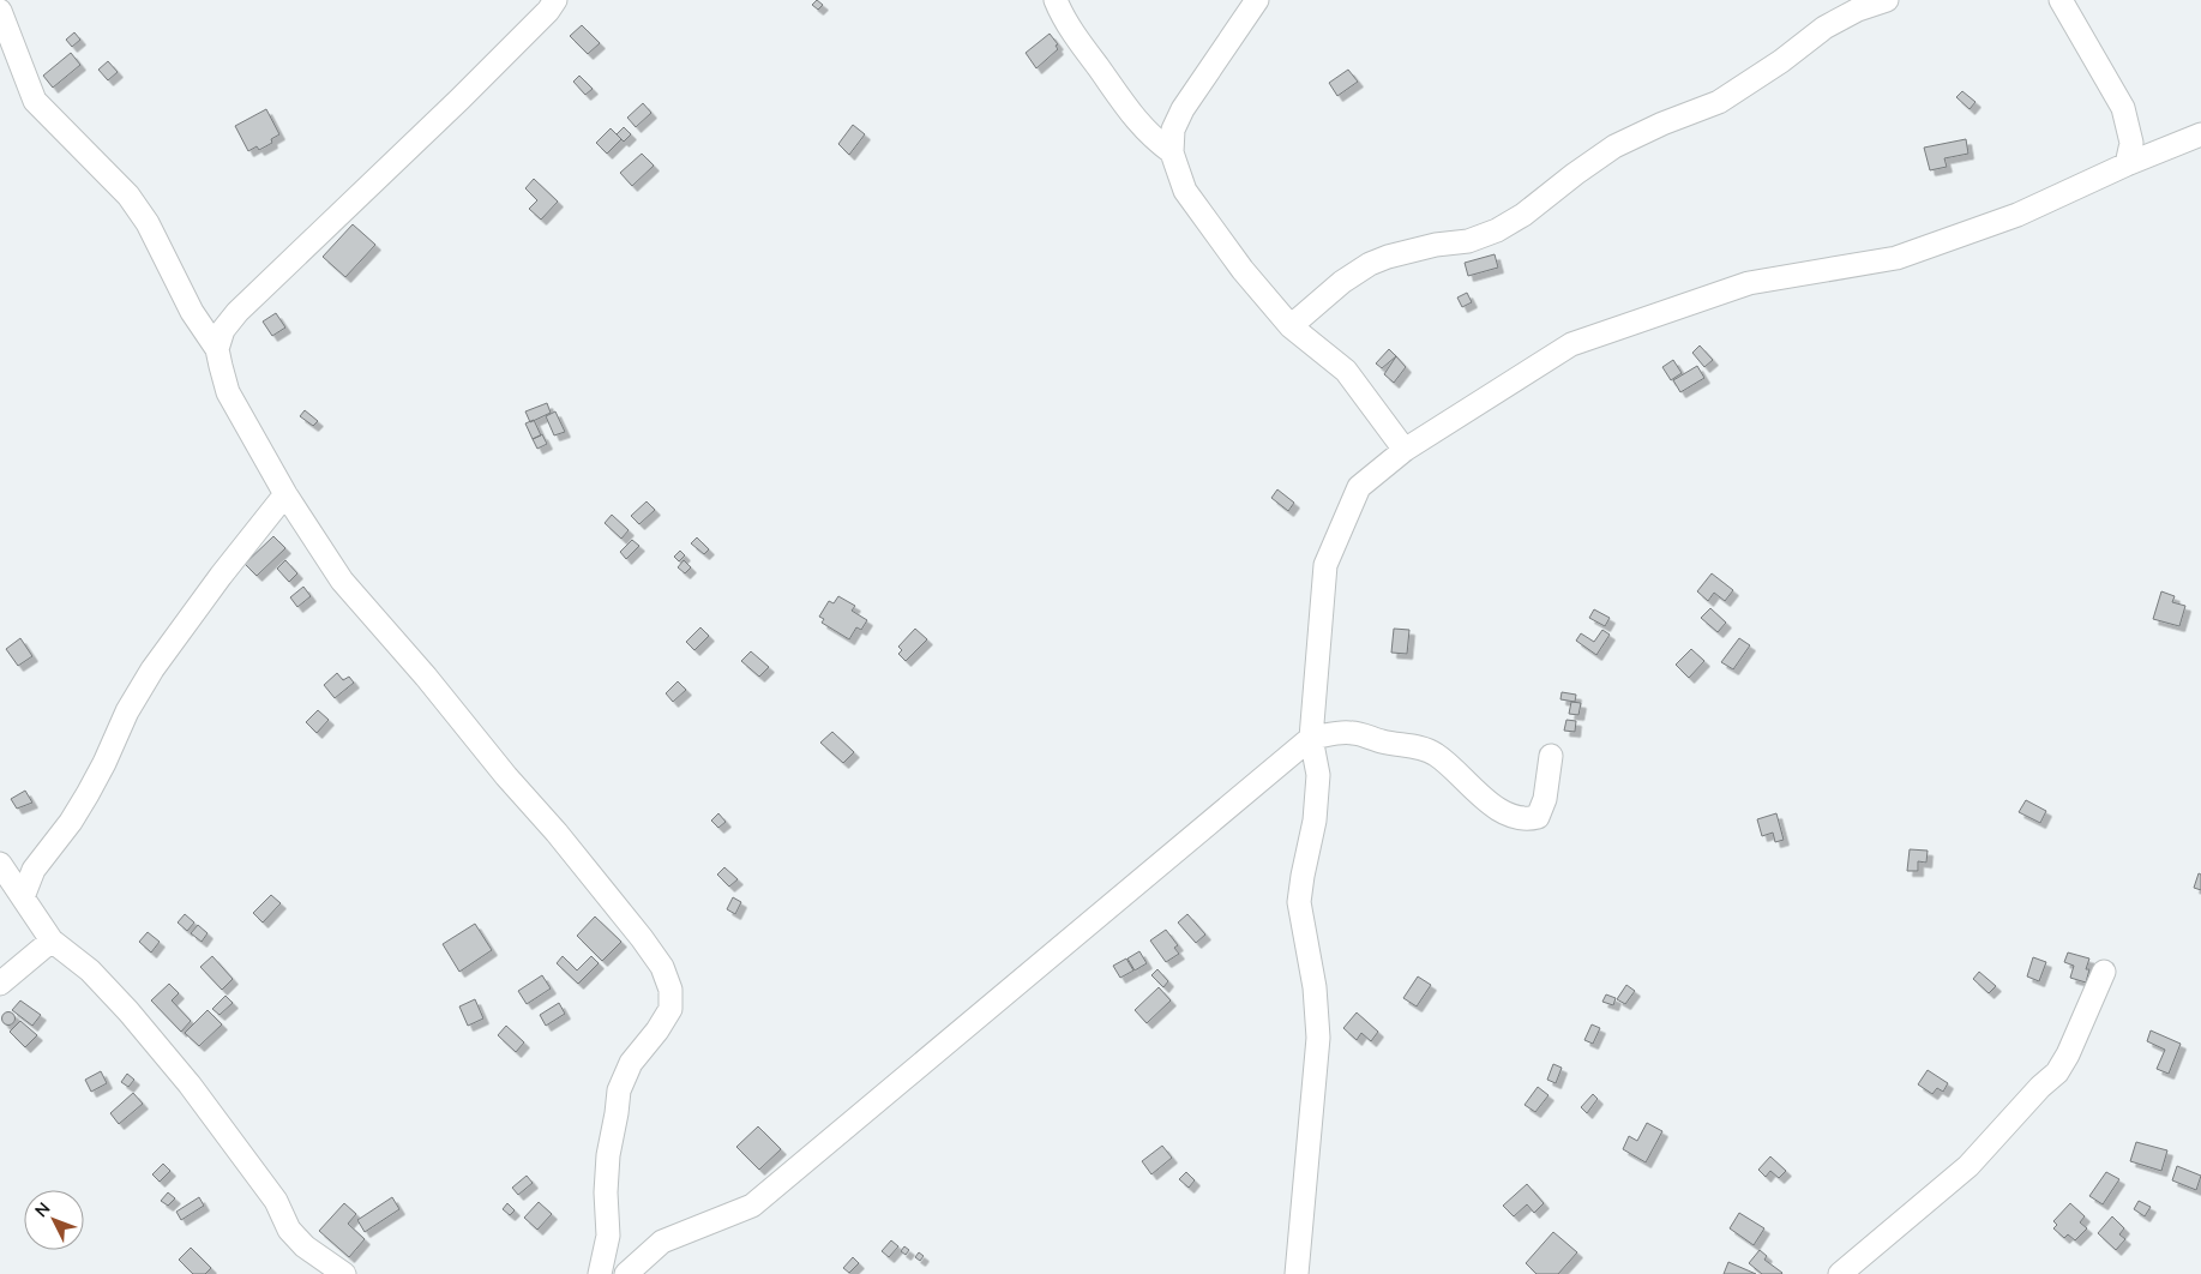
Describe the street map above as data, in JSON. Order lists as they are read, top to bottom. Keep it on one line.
{"north":"top left"}
